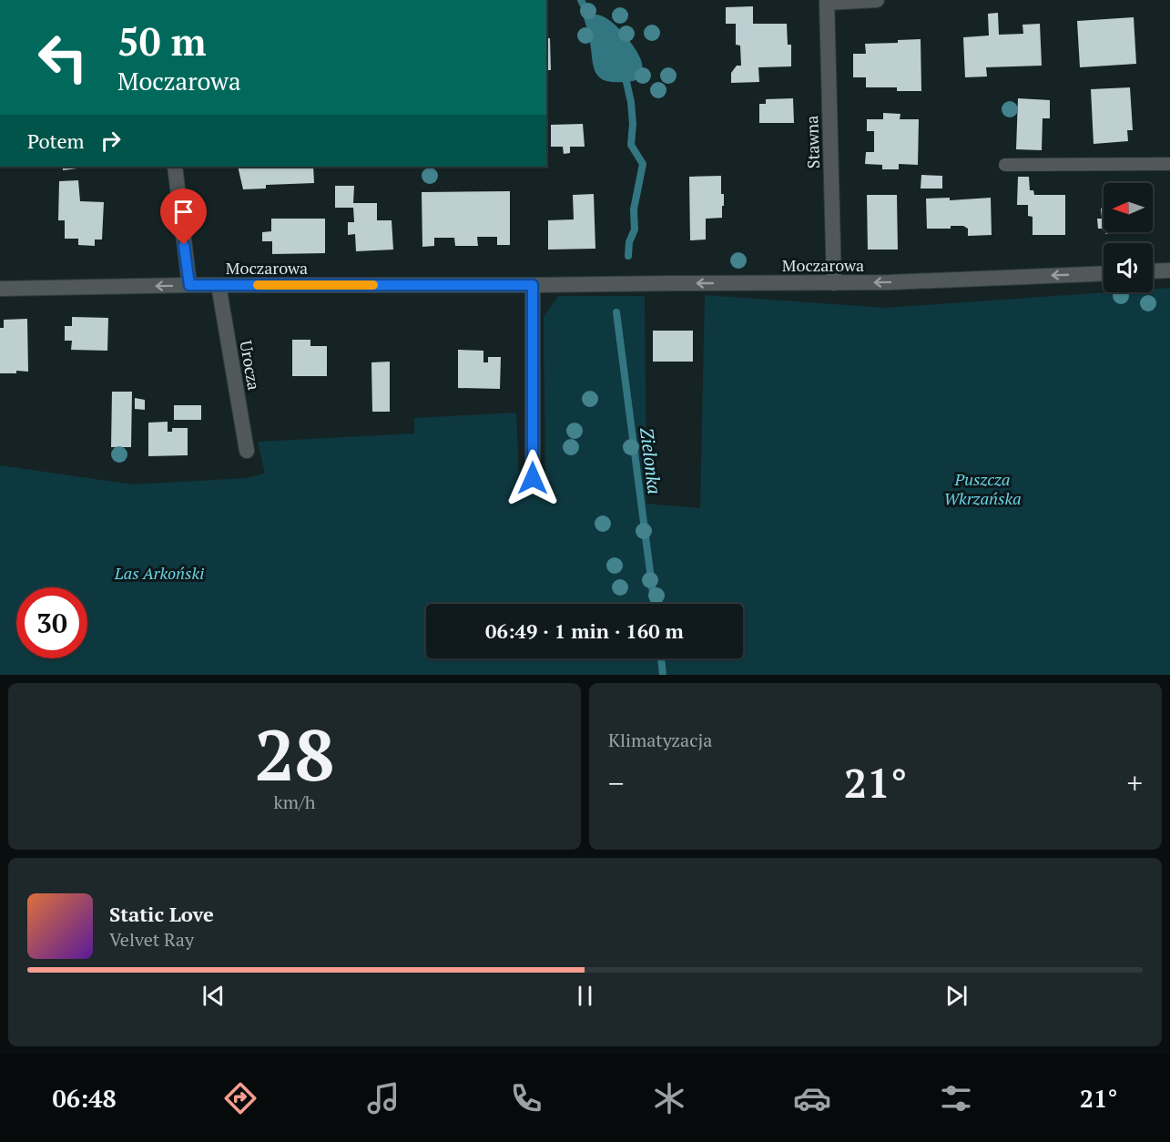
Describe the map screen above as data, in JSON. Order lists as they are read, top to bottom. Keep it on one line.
{"streets":{"street":["Stawna","Moczarowa","Urocza"]},"crossings":[["Stawna","Moczarowa"],["Moczarowa","Urocza"]],"one_way":["Moczarowa"],"water":["Zielonka"],"parks":["Puszcza Wkrzańska","Las Arkoński"],"north":"left","page":{"turn":["50 m","Moczarowa"],"then":"Potem","limit":"30","trip":"06:49 · 1 min · 160 m","tile":[["28","km/h"],"Klimatyzacja"],"heat":["−","21°","+"],"song":["Static Love","Velvet Ray"],"tabs":["06:48","21°"]}}
